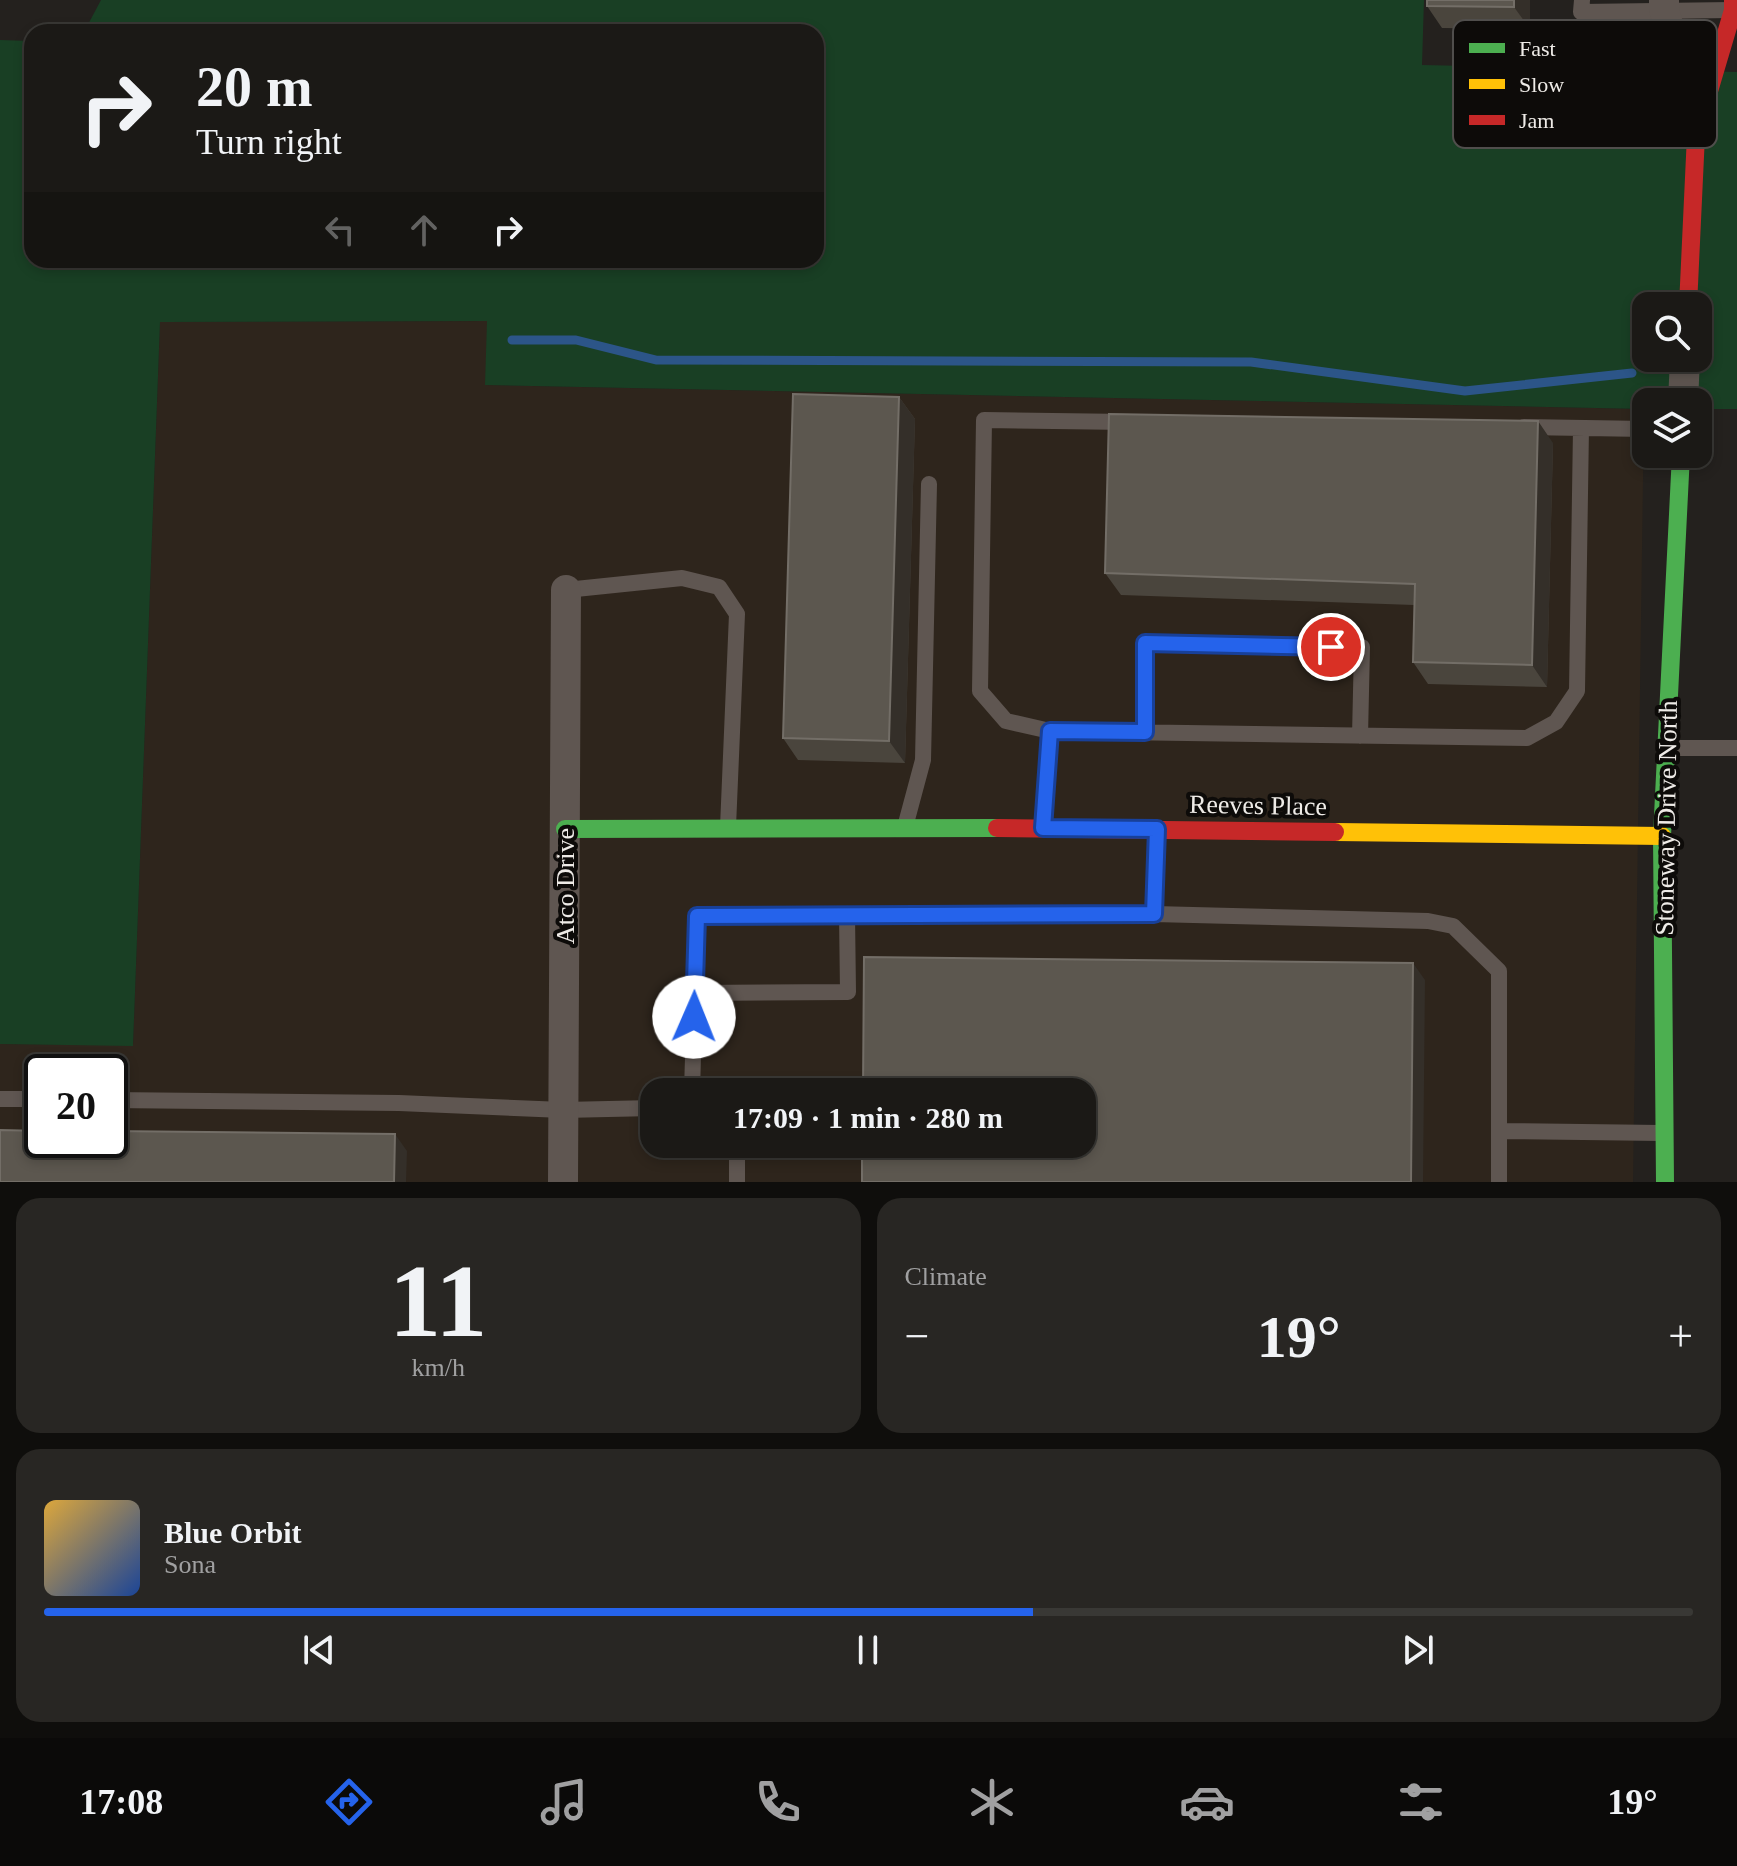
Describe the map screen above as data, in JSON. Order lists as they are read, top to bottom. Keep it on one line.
{"streets":{"street":["Reeves Place","Stoneway Drive North","Atco Drive"]},"crossings":[["Reeves Place","Stoneway Drive North"],["Reeves Place","Atco Drive"]],"legend":["Fast","Slow","Jam"],"page":{"turn":["20 m","Turn right"],"limit":"20","trip":"17:09 · 1 min · 280 m","tile":[["11","km/h"],"Climate"],"heat":["−","19°","+"],"song":["Blue Orbit","Sona"],"tabs":["17:08","19°"]}}
